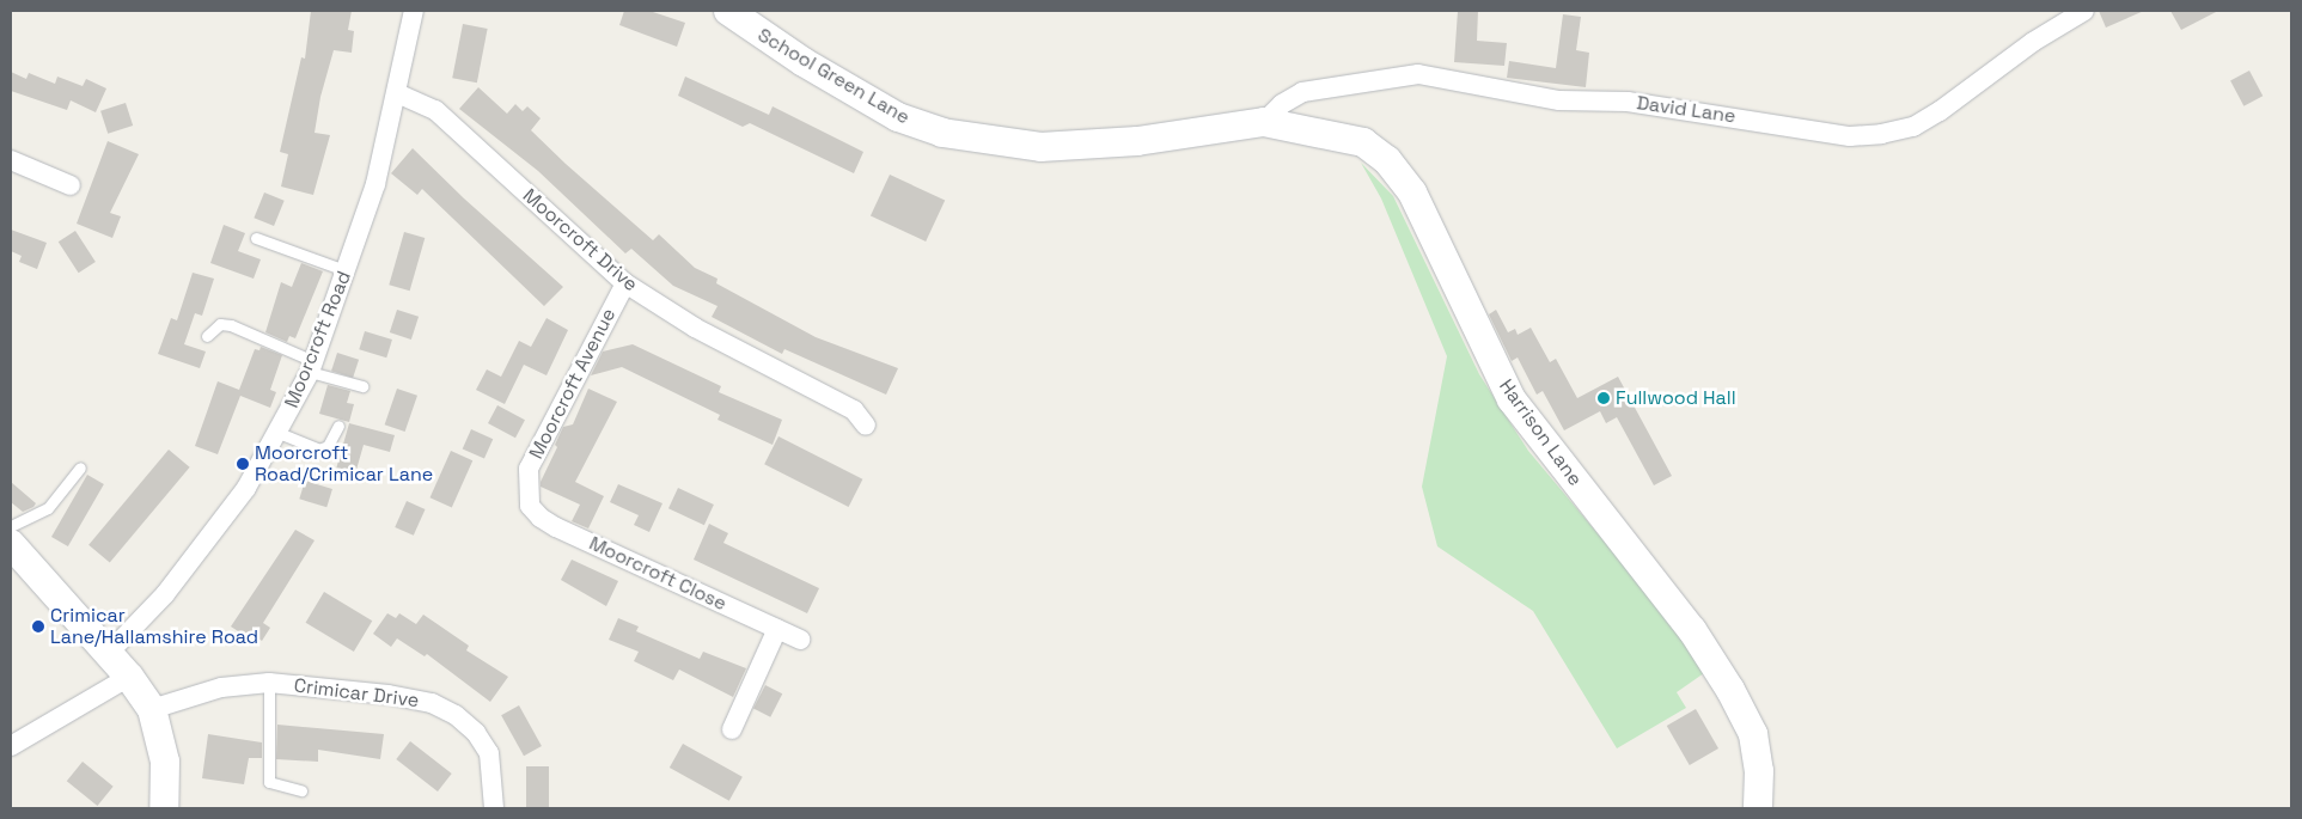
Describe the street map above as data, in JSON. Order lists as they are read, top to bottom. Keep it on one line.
{"streets":{"street":["School Green Lane","David Lane","Moorcroft Drive","Moorcroft Road","Moorcroft Avenue","Harrison Lane","Moorcroft Close","Crimicar Drive"]},"crossings":[["School Green Lane","David Lane"],["School Green Lane","Harrison Lane"],["David Lane","Harrison Lane"],["Moorcroft Drive","Moorcroft Road"],["Moorcroft Drive","Moorcroft Avenue"],["Moorcroft Avenue","Moorcroft Close"]],"places":["Fullwood Hall","Moorcroft Road/Crimicar Lane","Crimicar Lane/Hallamshire Road"]}
